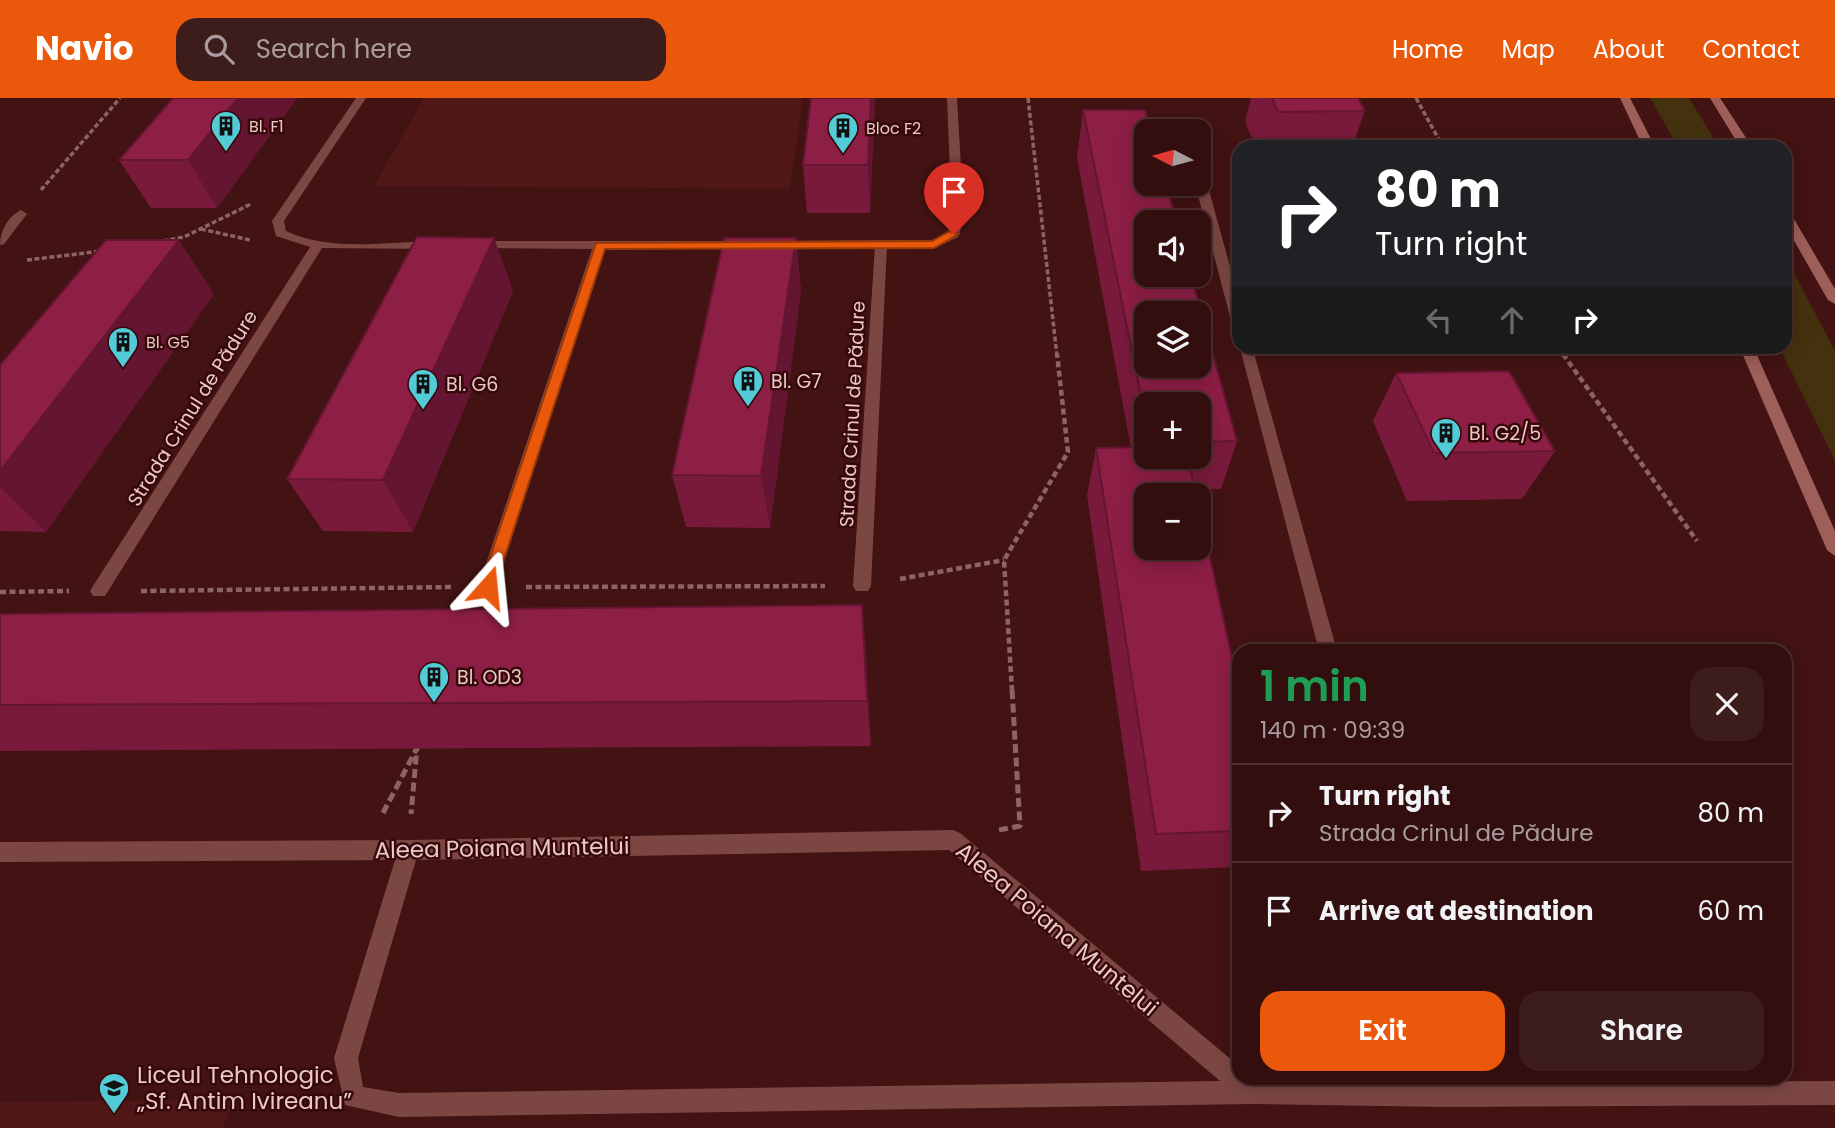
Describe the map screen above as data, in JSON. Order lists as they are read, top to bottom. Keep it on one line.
{"streets":{"street":["Strada Crinul de Pădure","Aleea Poiana Muntelui"]},"places":{"building":["Bl. F1","Bloc F2","Bl. G5","Bl. G7","Bl. G6","Bl. G2/5","Bl. OD3"],"school or university":["Liceul Tehnologic „Sf. Antim Ivireanu”"]},"north":"left","page":{"header":"Navio","search":"Search here","nav":["Home","Map","About","Contact"],"map_buttons":["+","−"],"turn":["80 m","Turn right"],"heading":["1 min","140 m · 09:39"],"list":[{"name":"Turn right","note":"Strada Crinul de Pădure","value":"80 m"},{"name":"Arrive at destination","value":"60 m"}],"buttons":["Exit","Share"]}}
